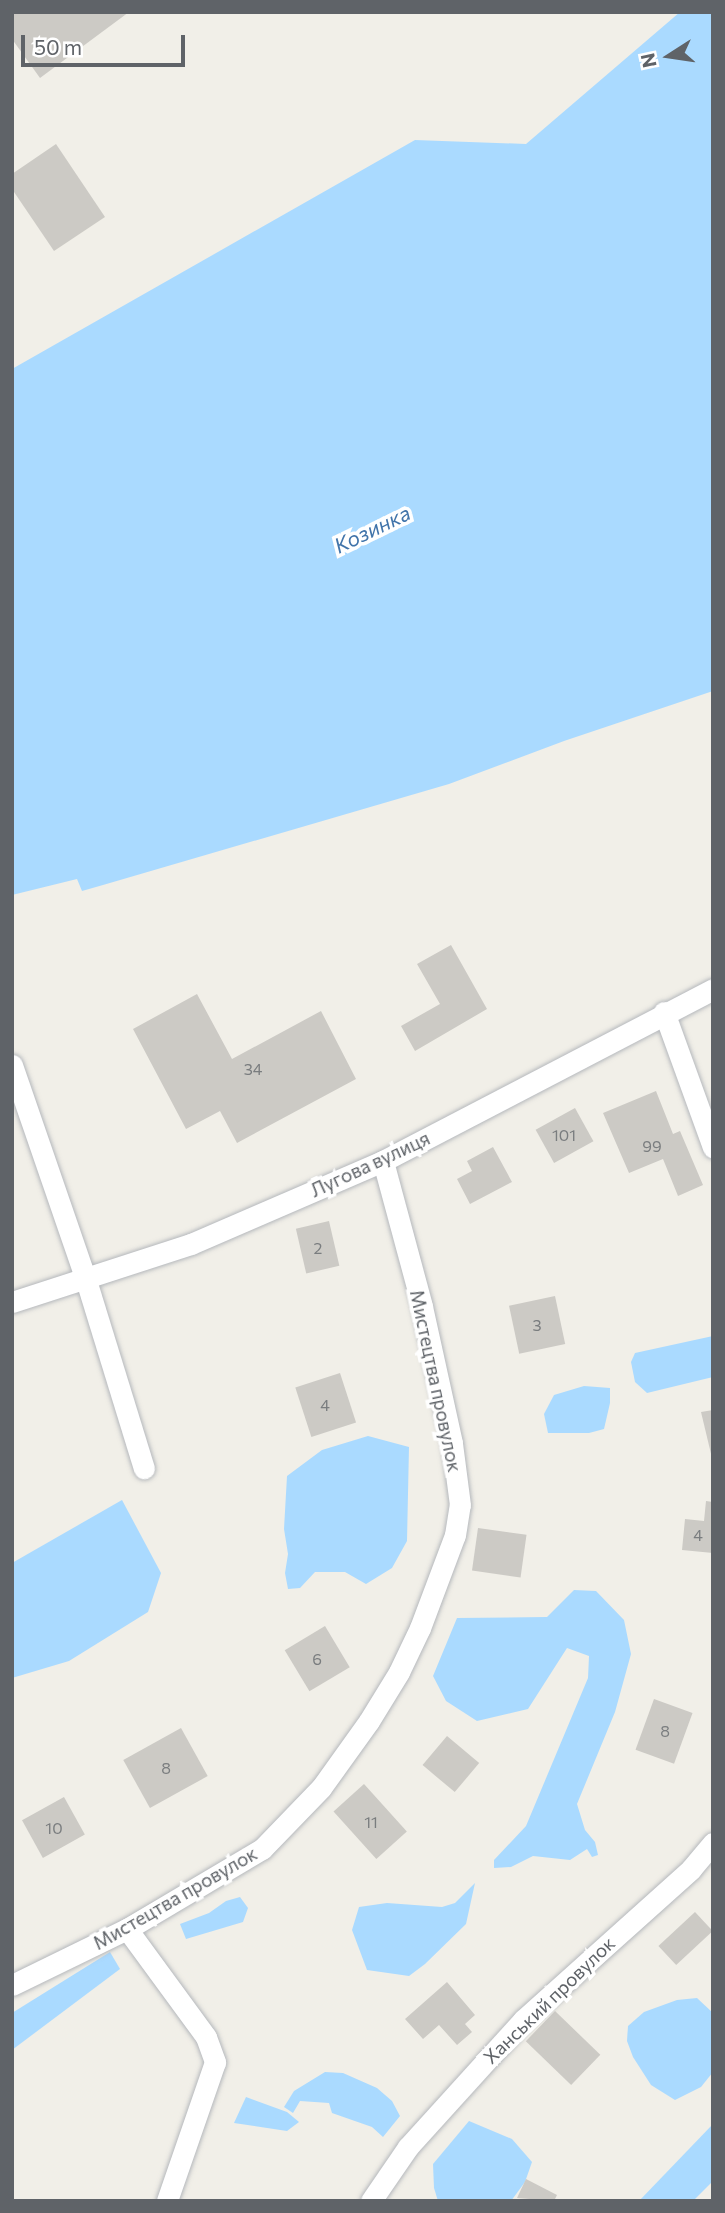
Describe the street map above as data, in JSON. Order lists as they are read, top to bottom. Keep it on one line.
{"streets":{"street":["Лугова вулиця","Мистецтва провулок","Ханський провулок"]},"crossings":[["Лугова вулиця","Мистецтва провулок"]],"water":["Козинка"],"house_numbers":["34","101","99","2","3","4","4","6","8","8","11","10"],"scale_bar":"50 m","north":"left"}
